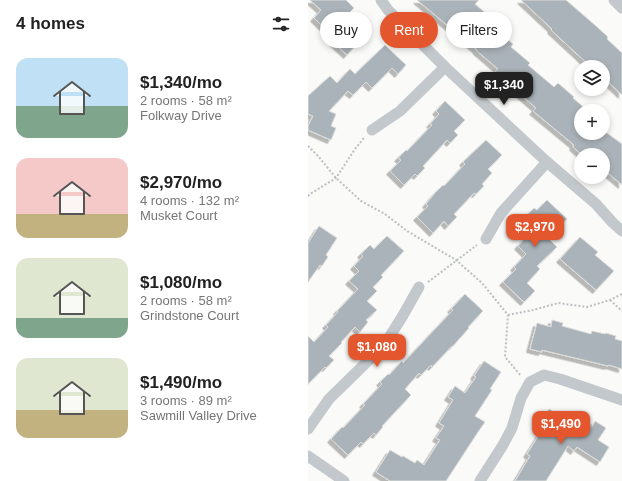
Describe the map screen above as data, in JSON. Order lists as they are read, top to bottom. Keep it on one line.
{"page":{"heading":"4 homes","chip":["Buy","Rent","Filters"],"list":[{"name":"$1,340/mo","note":"2 rooms · 58 m² · Folkway Drive"},{"name":"$2,970/mo","note":"4 rooms · 132 m² · Musket Court"},{"name":"$1,080/mo","note":"2 rooms · 58 m² · Grindstone Court"},{"name":"$1,490/mo","note":"3 rooms · 89 m² · Sawmill Valley Drive"}],"map_buttons":["+","−"],"price":["$1,340","$2,970","$1,080","$1,490"]}}
